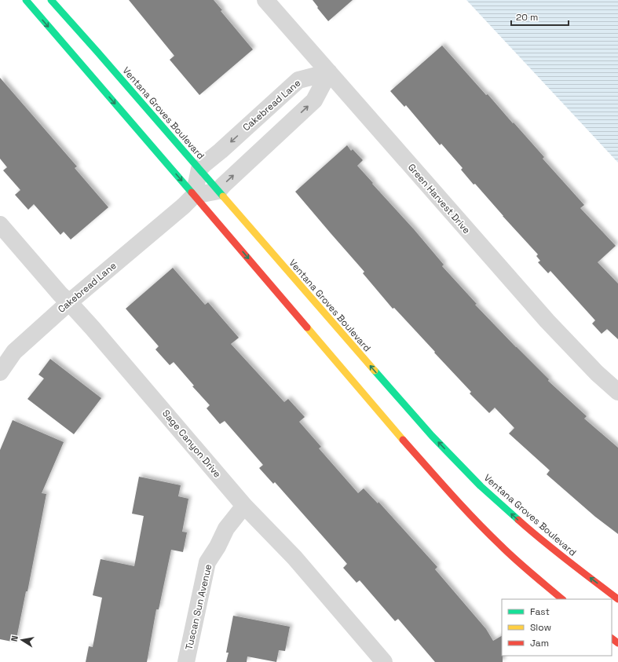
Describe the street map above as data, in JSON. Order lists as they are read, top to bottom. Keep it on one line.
{"streets":{"street":["Cakebread Lane","Ventana Groves Boulevard","Green Harvest Drive","Sage Canyon Drive","Tuscan Sun Avenue"]},"crossings":[["Cakebread Lane","Ventana Groves Boulevard"],["Cakebread Lane","Green Harvest Drive"],["Cakebread Lane","Sage Canyon Drive"],["Sage Canyon Drive","Tuscan Sun Avenue"]],"legend":["Fast","Slow","Jam"],"scale_bar":"20 m","north":"left"}
